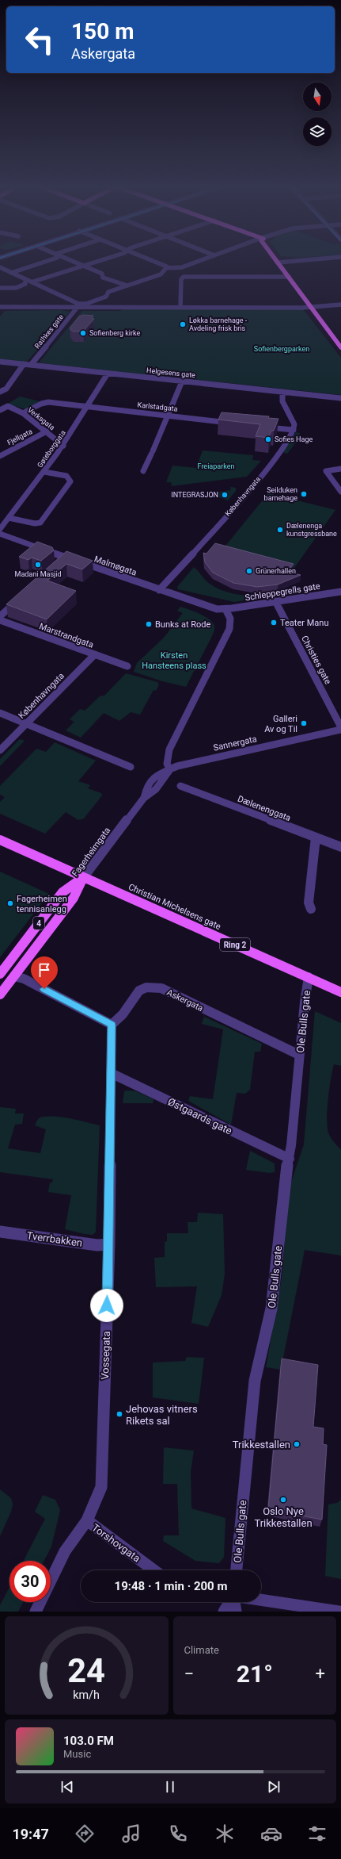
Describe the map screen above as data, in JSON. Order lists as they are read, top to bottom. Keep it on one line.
{"streets":{"main road":["Fagerheimgata","Christian Michelsens gate","4","Ring 2"],"street":["Rathkes gate","Helgesens gate","Karlstadgata","Verksgata","Fjellgata","Gøteborggata","Københavngata","Malmøgata","Schleppegrells gate","Marstrandgata","Christies gate","Sannergata","Dælenenggata","Askergata","Ole Bulls gate","Østgaards gate","Tverrbakken","Vossegata","Torshovgata"]},"crossings":[["Rathkes gate","Helgesens gate"],["Helgesens gate","Gøteborggata"],["Karlstadgata","Verksgata"],["Karlstadgata","Gøteborggata"],["Verksgata","Fjellgata"],["Verksgata","Gøteborggata"],["Københavngata","Malmøgata"],["Københavngata","Marstrandgata"],["Malmøgata","Schleppegrells gate"],["Schleppegrells gate","Christies gate"],["Christies gate","Sannergata"],["Sannergata","Fagerheimgata"],["Fagerheimgata","Christian Michelsens gate"],["Fagerheimgata","4"],["Christian Michelsens gate","4"],["Christian Michelsens gate","Ole Bulls gate"],["Askergata","Ole Bulls gate"],["Askergata","Vossegata"],["Ole Bulls gate","Østgaards gate"],["Østgaards gate","Vossegata"],["Tverrbakken","Vossegata"],["Vossegata","Torshovgata"]],"parks":["Sofienbergparken","Freiaparken","Kirsten Hansteens plass"],"places":["Løkka barnehage - Avdeling frisk bris","Sofienberg kirke","Sofies Hage","Seilduken barnehage","INTEGRASJON","Dælenenga kunstgressbane","Madani Masjid","Grünerhallen","Teater Manu","Bunks at Rode","Galleri Av og Til","Fagerheimen tennisanlegg","Jehovas vitners Rikets sal","Trikkestallen","Oslo Nye Trikkestallen"],"north":"bottom","page":{"turn":["150 m","Askergata"],"limit":"30","trip":"19:48 · 1 min · 200 m","tile":"Climate","heat":["−","21°","+"],"song":["103.0 FM","Music"],"tabs":"19:47","gauge":["24","km/h"]}}
